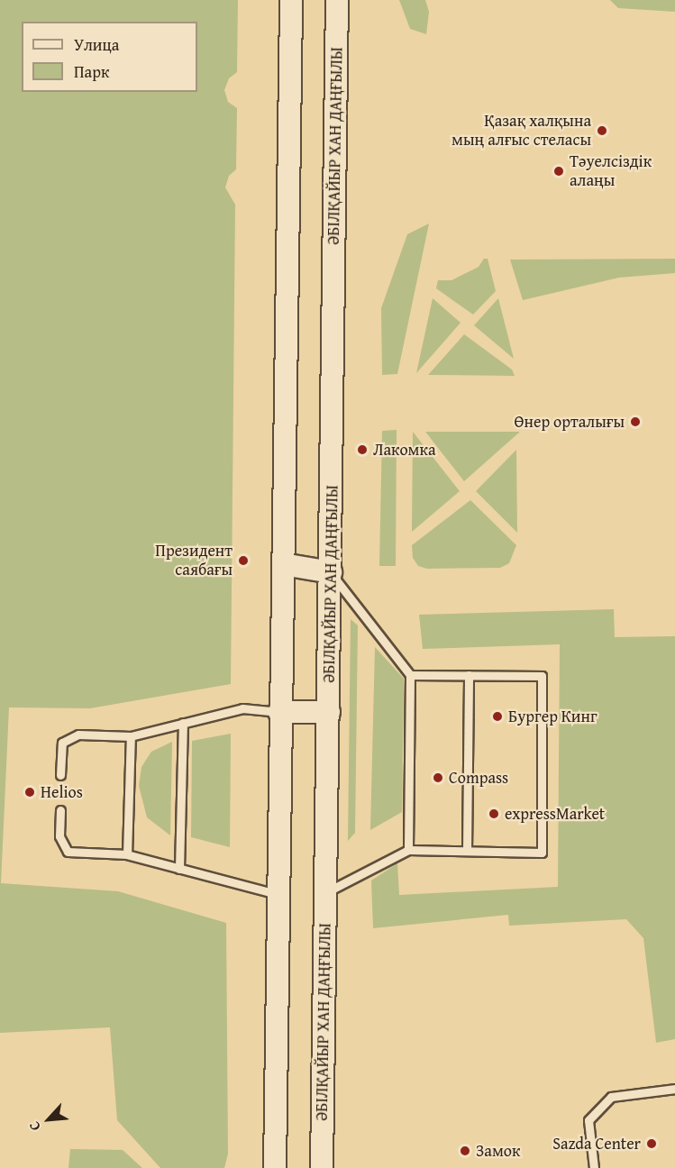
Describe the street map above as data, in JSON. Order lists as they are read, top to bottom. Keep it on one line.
{"streets":{"main road":["ӘБІЛҚАЙЫР ХАН ДАҢҒЫЛЫ"]},"places":["Қазақ халқына мың алғыс стеласы","Тәуелсіздік алаңы","Өнер орталығы","Лакомка","Президент саябағы","Бургер Кинг","Compass","Helios","expressMarket","Sazda Center","Замок"],"legend":["Улица","Парк"],"north":"bottom left"}
